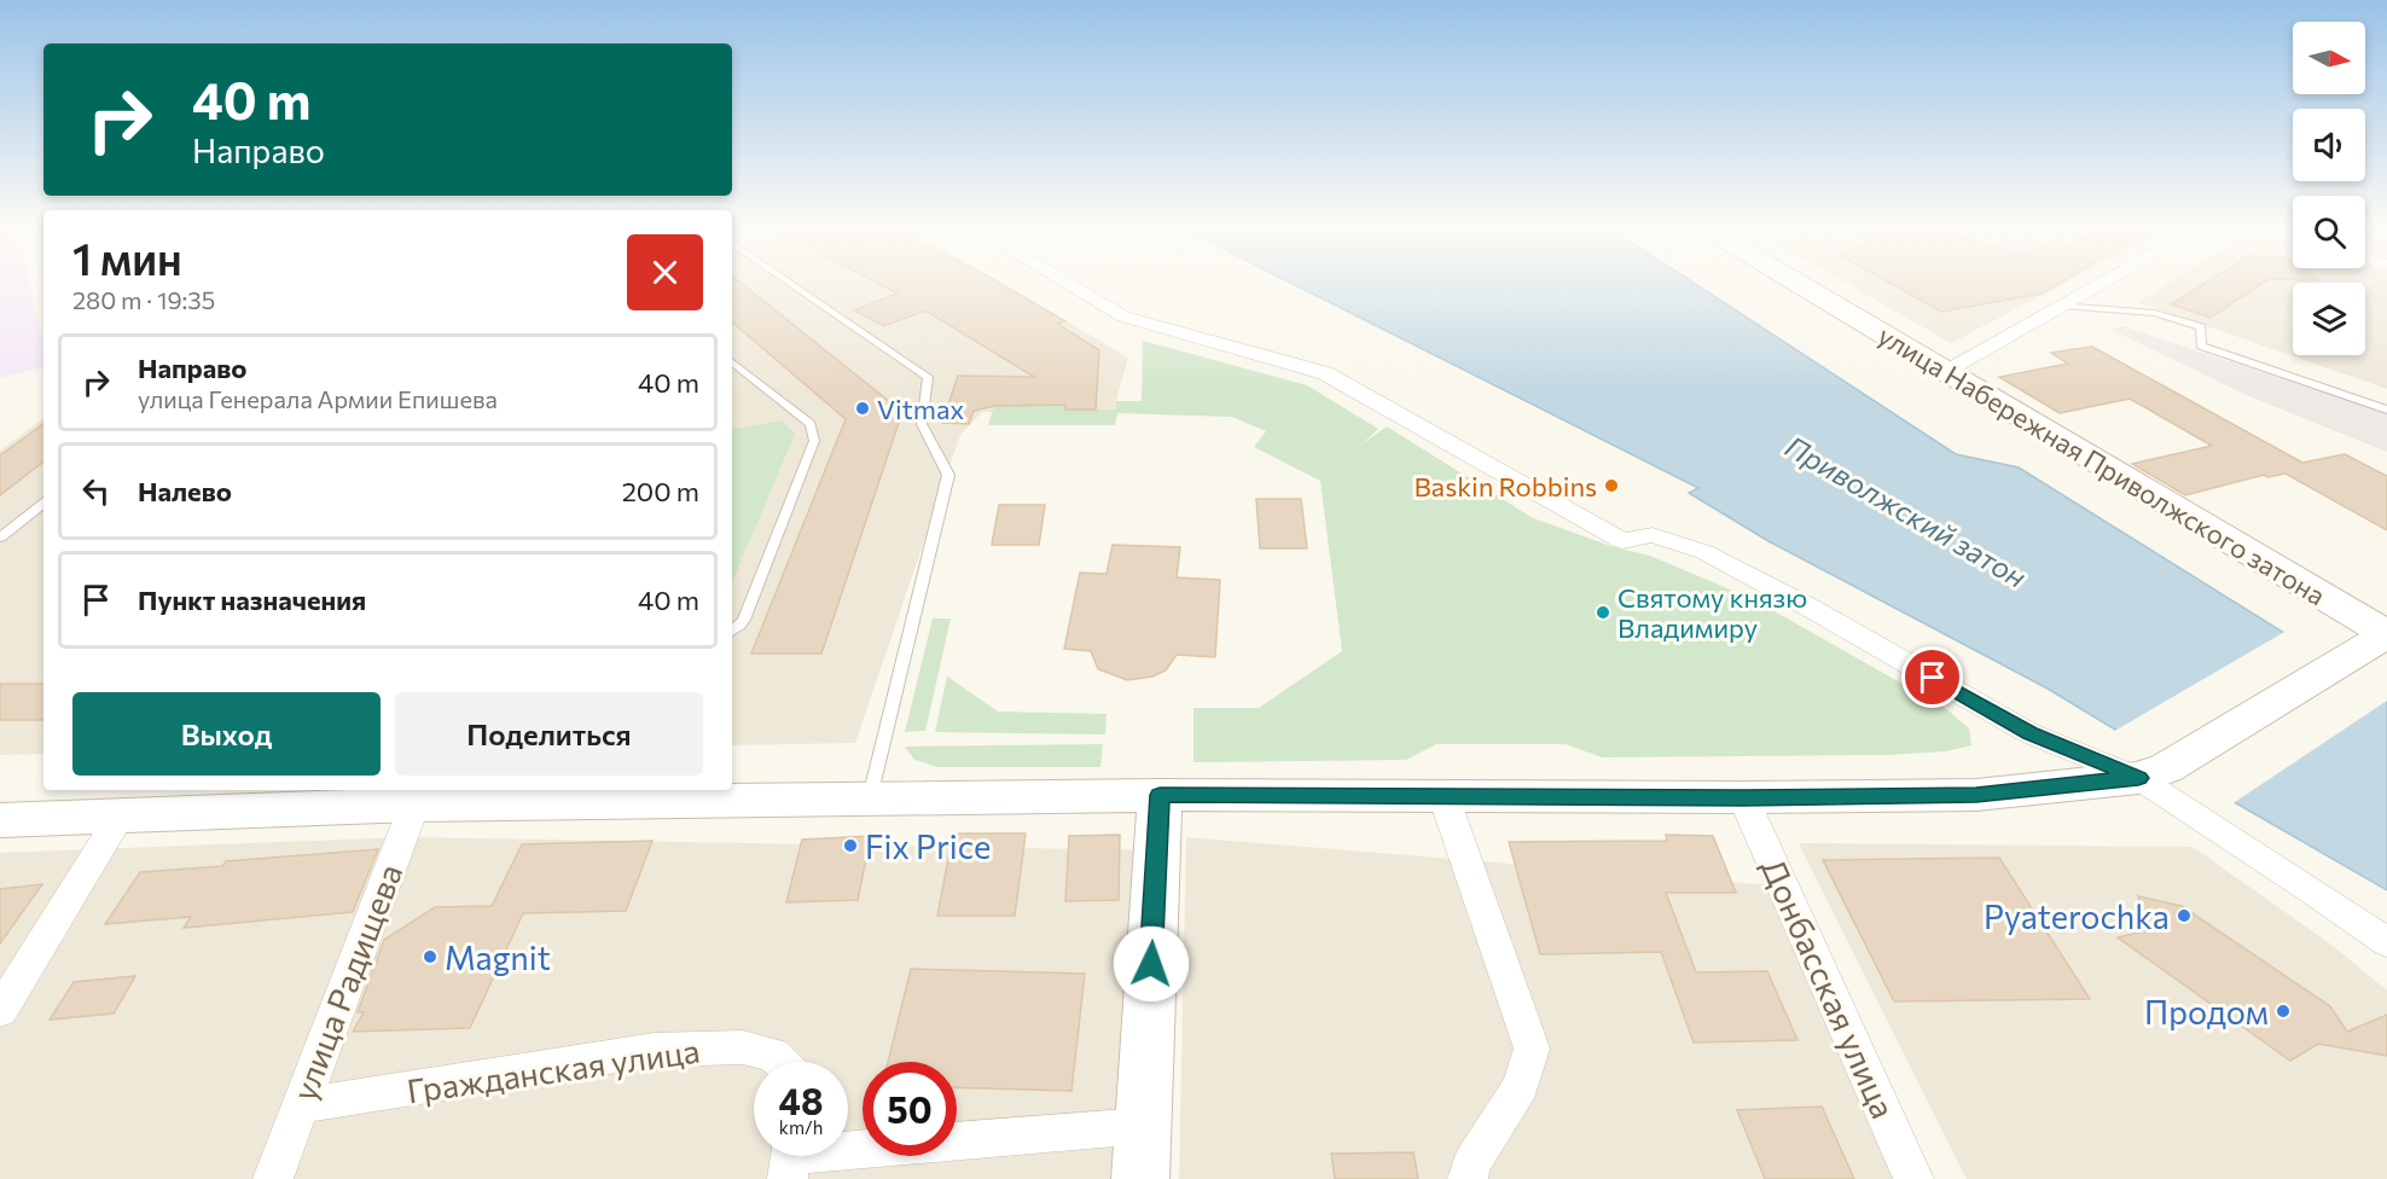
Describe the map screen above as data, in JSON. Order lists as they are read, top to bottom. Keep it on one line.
{"streets":{"main road":["улица Набережная Приволжского затона"],"street":["улица Радищева","Донбасская улица","Гражданская улица"]},"crossings":[["улица Радищева","Гражданская улица"]],"water":["Приволжский затон"],"places":["Vitmax","Baskin Robbins","Святому князю Владимиру","Fix Price","Pyaterochka","Magnit","Продом"],"north":"right","page":{"turn":["40 m","Направо"],"heading":["1 мин","280 m · 19:35"],"list":[{"name":"Направо","note":"улица Генерала Армии Епишева","value":"40 m"},{"name":"Налево","value":"200 m"},{"name":"Пункт назначения","value":"40 m"}],"buttons":["Выход","Поделиться"],"speed":"48 km/h","limit":"50"}}
